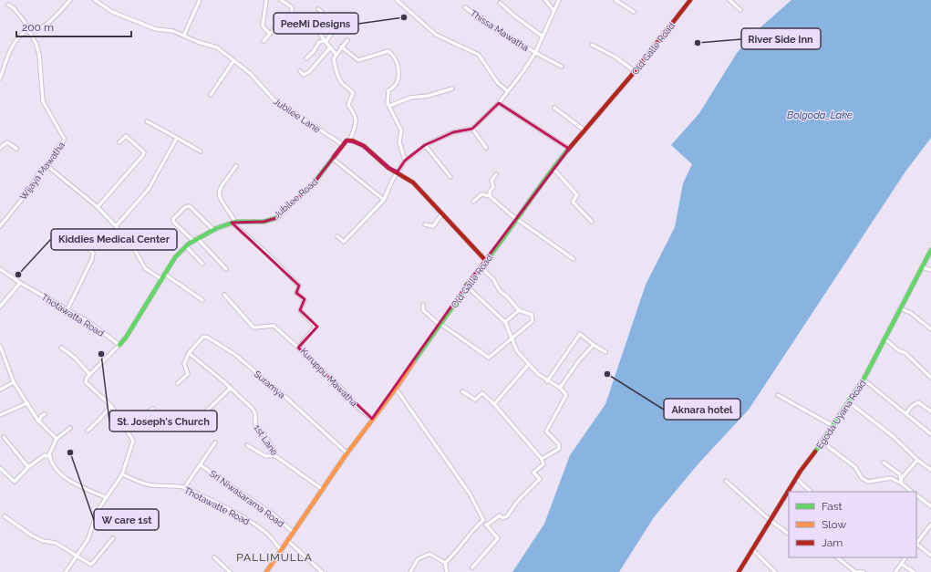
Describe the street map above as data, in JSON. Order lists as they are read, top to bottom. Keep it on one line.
{"streets":{"main road":["Old Galle Road","Jubilee Road","Egoda Uyana Road"],"street":["Thissa Mawatha","Jubilee Lane","Wijaya Mawatha","Thotawatta Road","Kuruppu Mawatha","Suramya","1st Lane","Sri Niwasarama Road","Thotawatte Road"]},"crossings":[["Old Galle Road","Kuruppu Mawatha"],["Old Galle Road","Suramya"],["Old Galle Road","1st Lane"],["Old Galle Road","Sri Niwasarama Road"],["Old Galle Road","Thotawatte Road"],["Jubilee Lane","Jubilee Road"],["Jubilee Road","Thotawatta Road"],["Jubilee Road","Kuruppu Mawatha"],["Suramya","1st Lane"]],"districts":["PALLIMULLA"],"water":["Bolgoda_Lake"],"places":["PeeMi Designs","River Side Inn","Kiddies Medical Center","St. Joseph's Church","Aknara hotel","W care 1st"],"legend":["Fast","Slow","Jam"],"scale_bar":"200 m"}
